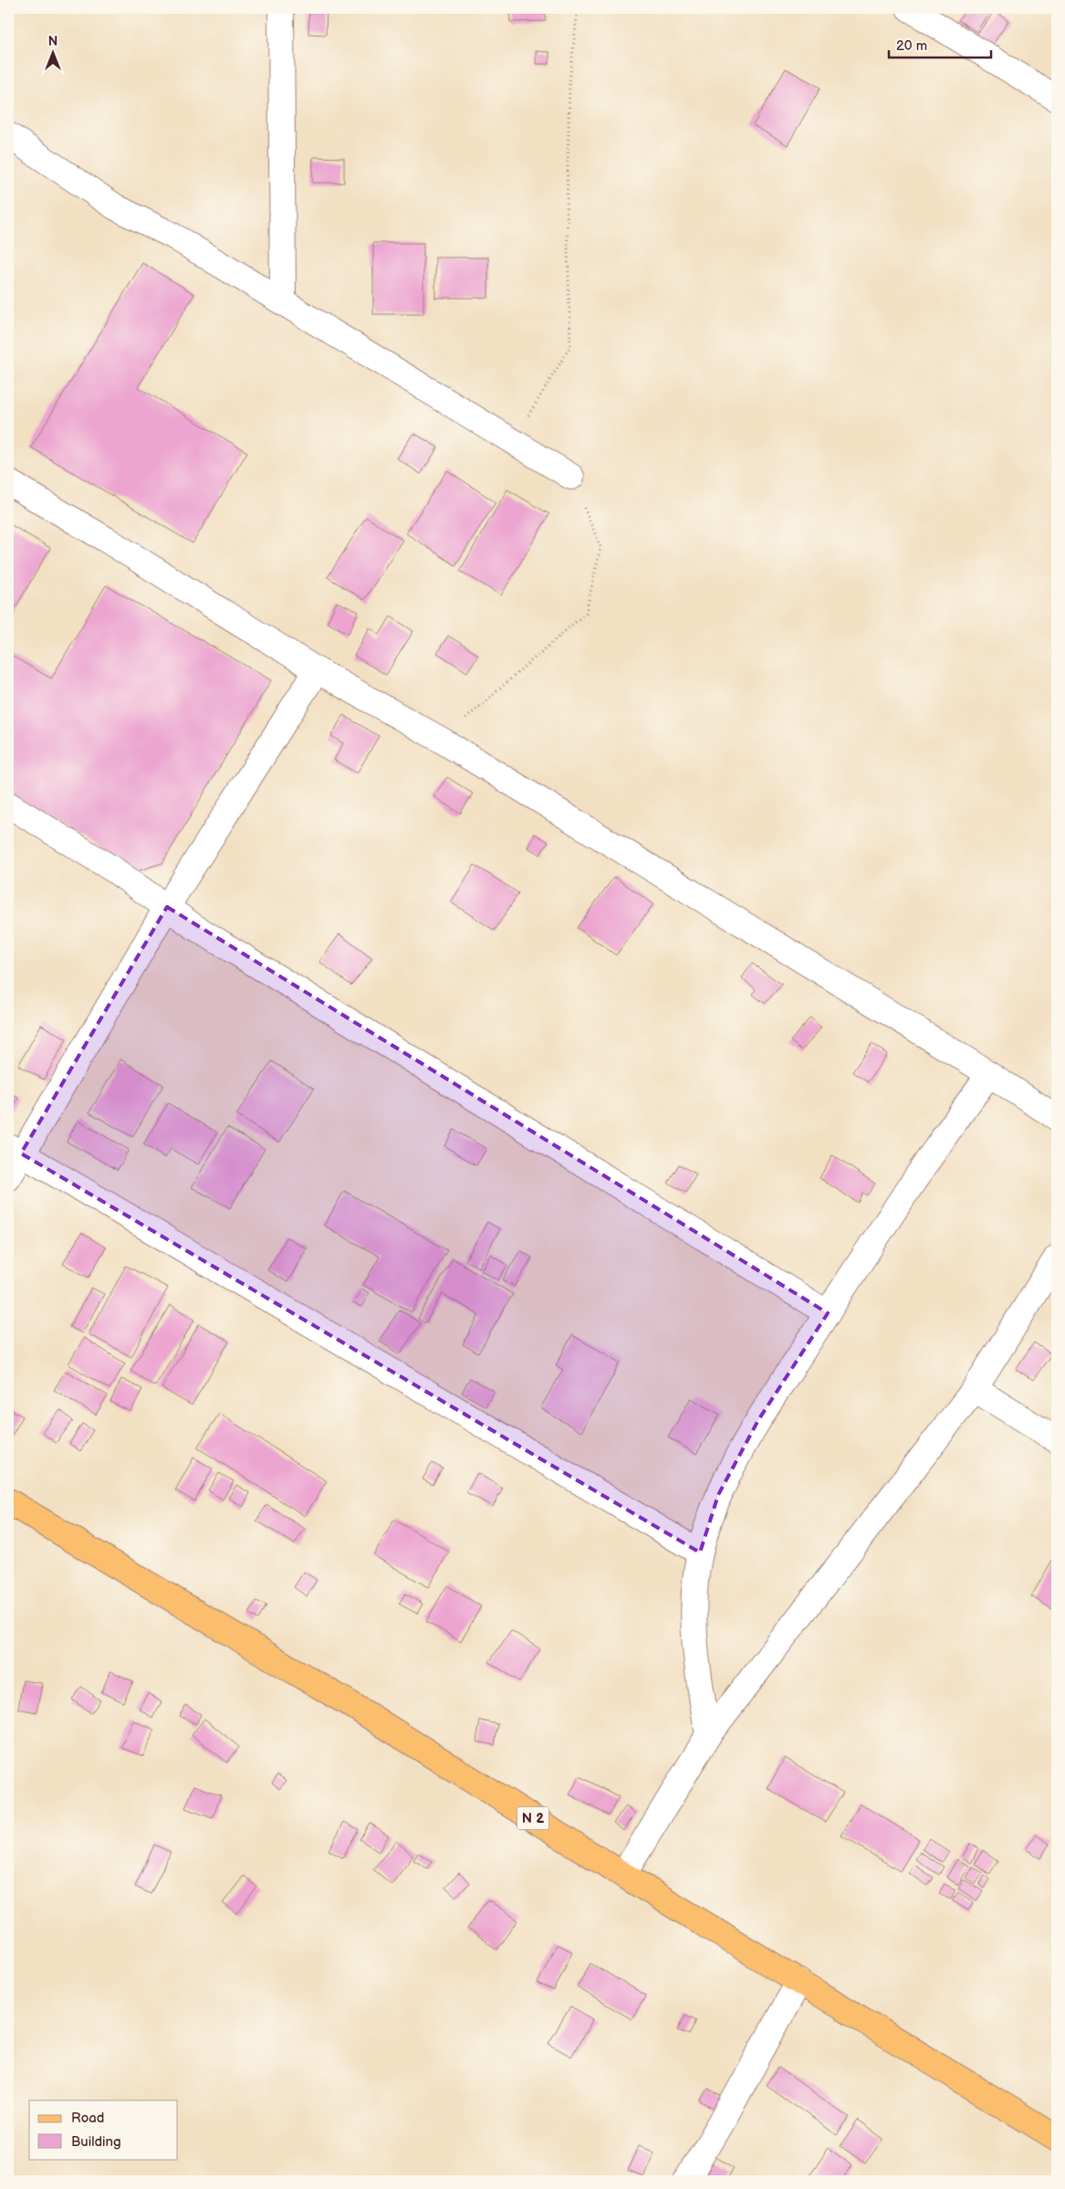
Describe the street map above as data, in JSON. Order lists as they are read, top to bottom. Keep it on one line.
{"streets":{"main road":["N 2"]},"legend":["Road","Building"],"scale_bar":"20 m","north":"top"}
